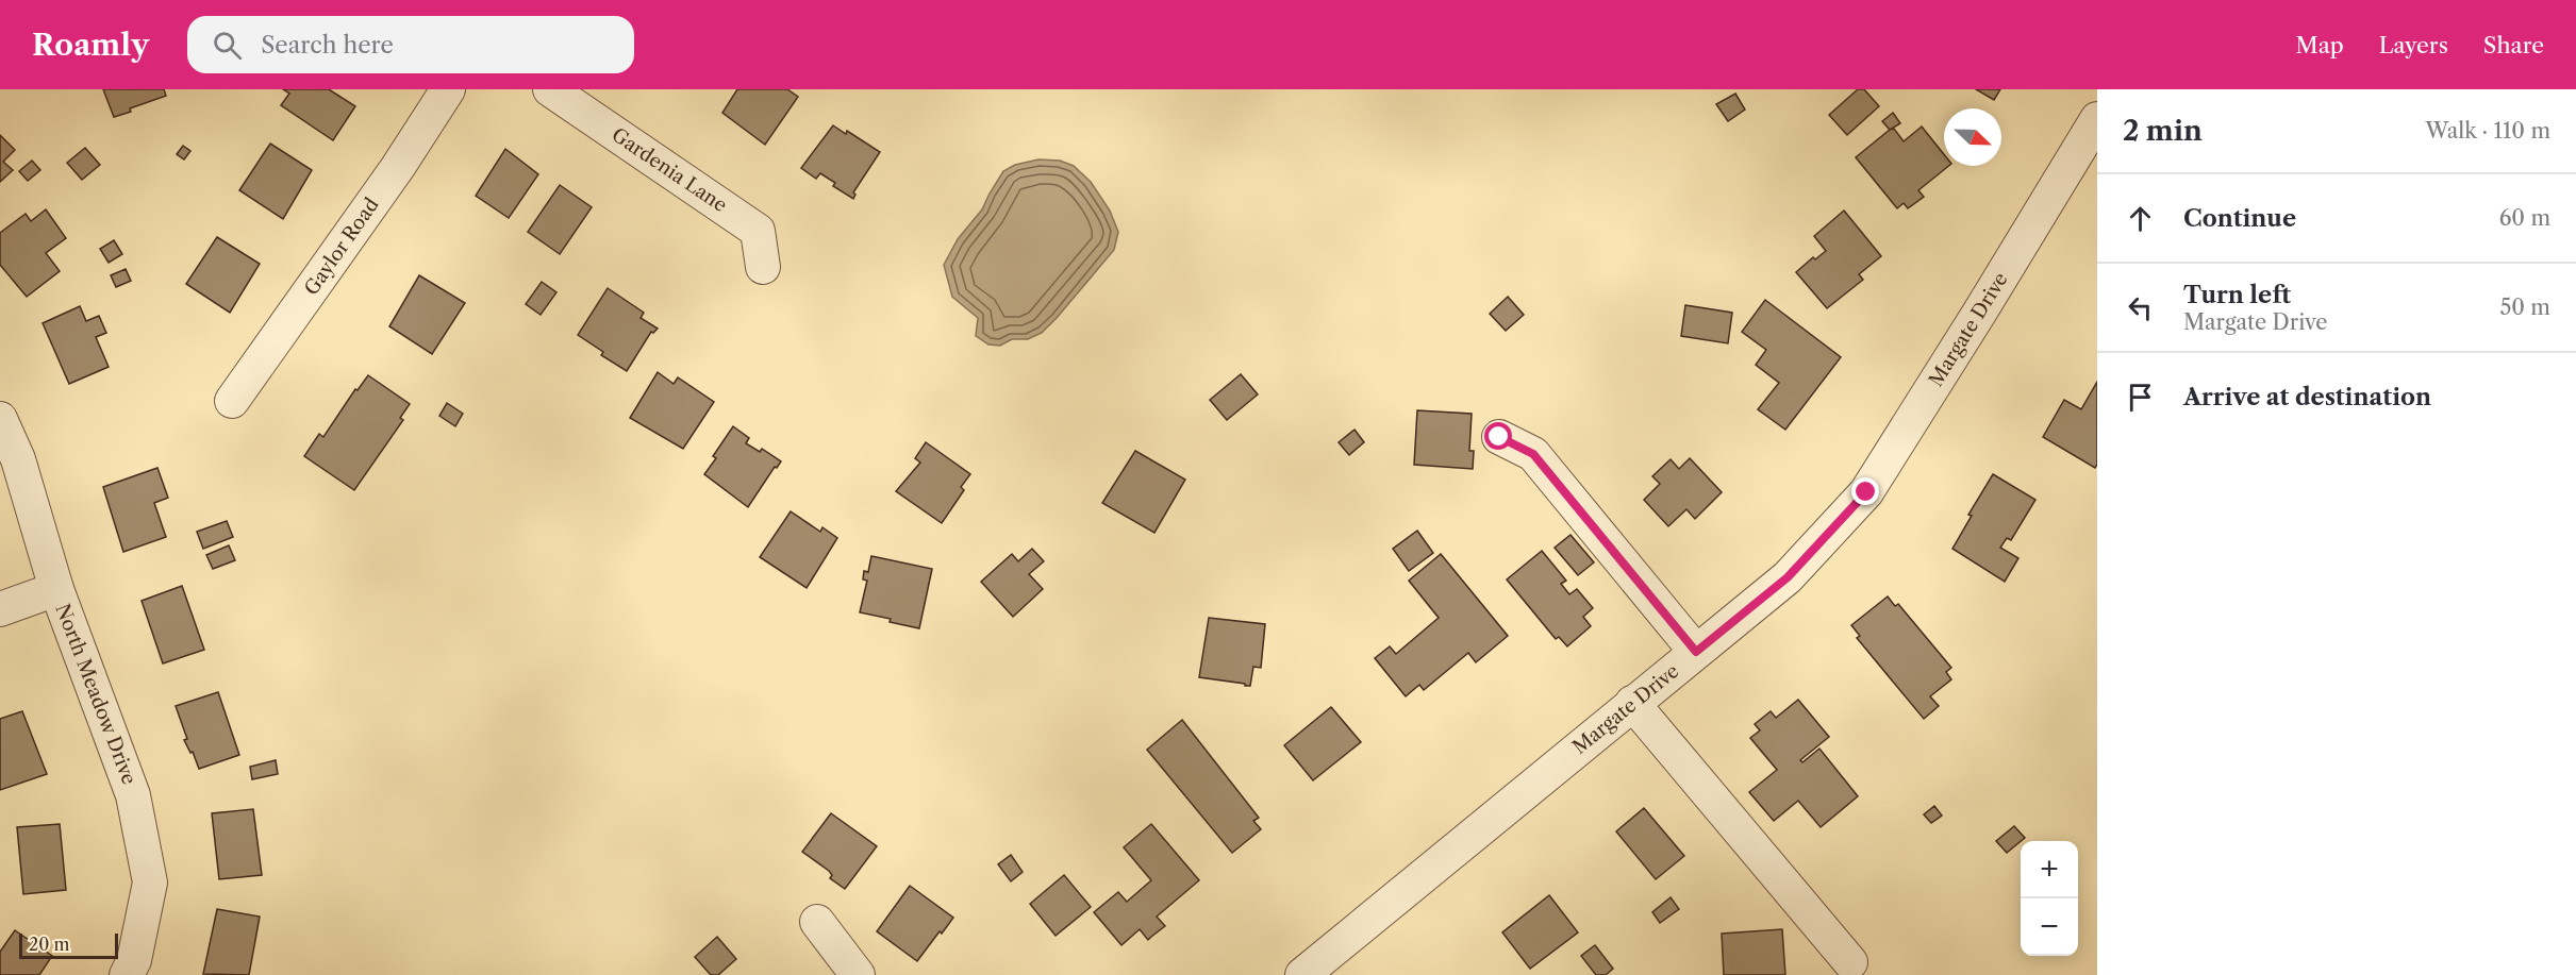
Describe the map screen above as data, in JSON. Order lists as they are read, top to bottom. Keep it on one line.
{"streets":{"street":["Gardenia Lane","Gaylor Road","Margate Drive","North Meadow Drive"]},"scale_bar":"20 m","north":"bottom right","page":{"header":"Roamly","search":"Search here","nav":["Map","Layers","Share"],"heading":["2 min","Walk · 110 m"],"list":[["Continue","60 m"],["Turn left","Margate Drive","50 m"],"Arrive at destination"],"map_buttons":["+","−"],"scale":"20 m"}}
